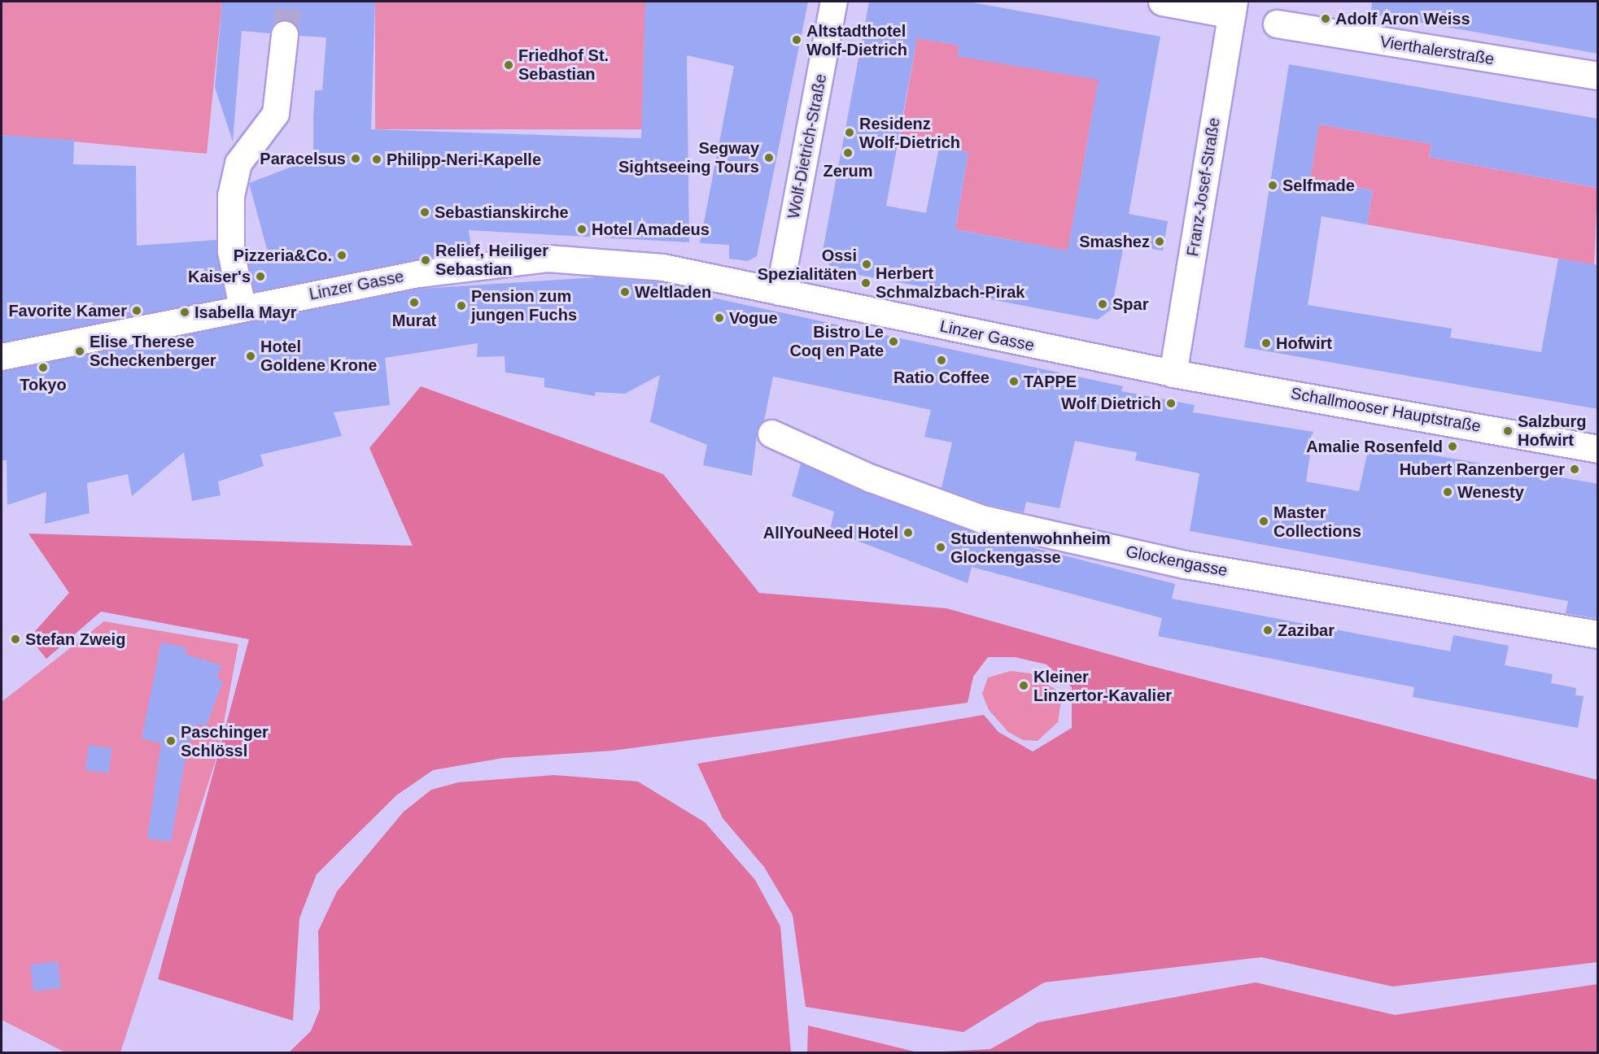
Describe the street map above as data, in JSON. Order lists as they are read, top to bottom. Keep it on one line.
{"streets":{"street":["Vierthalerstraße","Wolf-Dietrich-Straße","Franz-Josef-Straße","Linzer Gasse","Schallmooser Hauptstraße","Glockengasse"]},"crossings":[["Wolf-Dietrich-Straße","Linzer Gasse"],["Franz-Josef-Straße","Linzer Gasse"],["Franz-Josef-Straße","Schallmooser Hauptstraße"],["Linzer Gasse","Schallmooser Hauptstraße"]],"places":["Adolf Aron Weiss","Altstadthotel Wolf-Dietrich","Friedhof St. Sebastian","Residenz Wolf-Dietrich","Zerum","Segway Sightseeing Tours","Paracelsus","Philipp-Neri-Kapelle","Selfmade","Sebastianskirche","Hotel Amadeus","Smashez","Pizzeria&Co.","Relief, Heiliger Sebastian","Ossi Spezialitäten","Kaiser's","Herbert Schmalzbach-Pirak","Weltladen","Murat","Spar","Pension zum jungen Fuchs","Favorite Kamer","Isabella Mayr","Vogue","Bistro Le Coq en Pate","Hofwirt","Elise Therese Scheckenberger","Hotel Goldene Krone","Ratio Coffee","Tokyo","TAPPE","Wolf Dietrich","Salzburg Hofwirt","Amalie Rosenfeld","Hubert Ranzenberger","Wenesty","Master Collections","AllYouNeed Hotel","Studentenwohnheim Glockengasse","Zazibar","Stefan Zweig","Kleiner Linzertor-Kavalier","Paschinger Schlössl"]}
